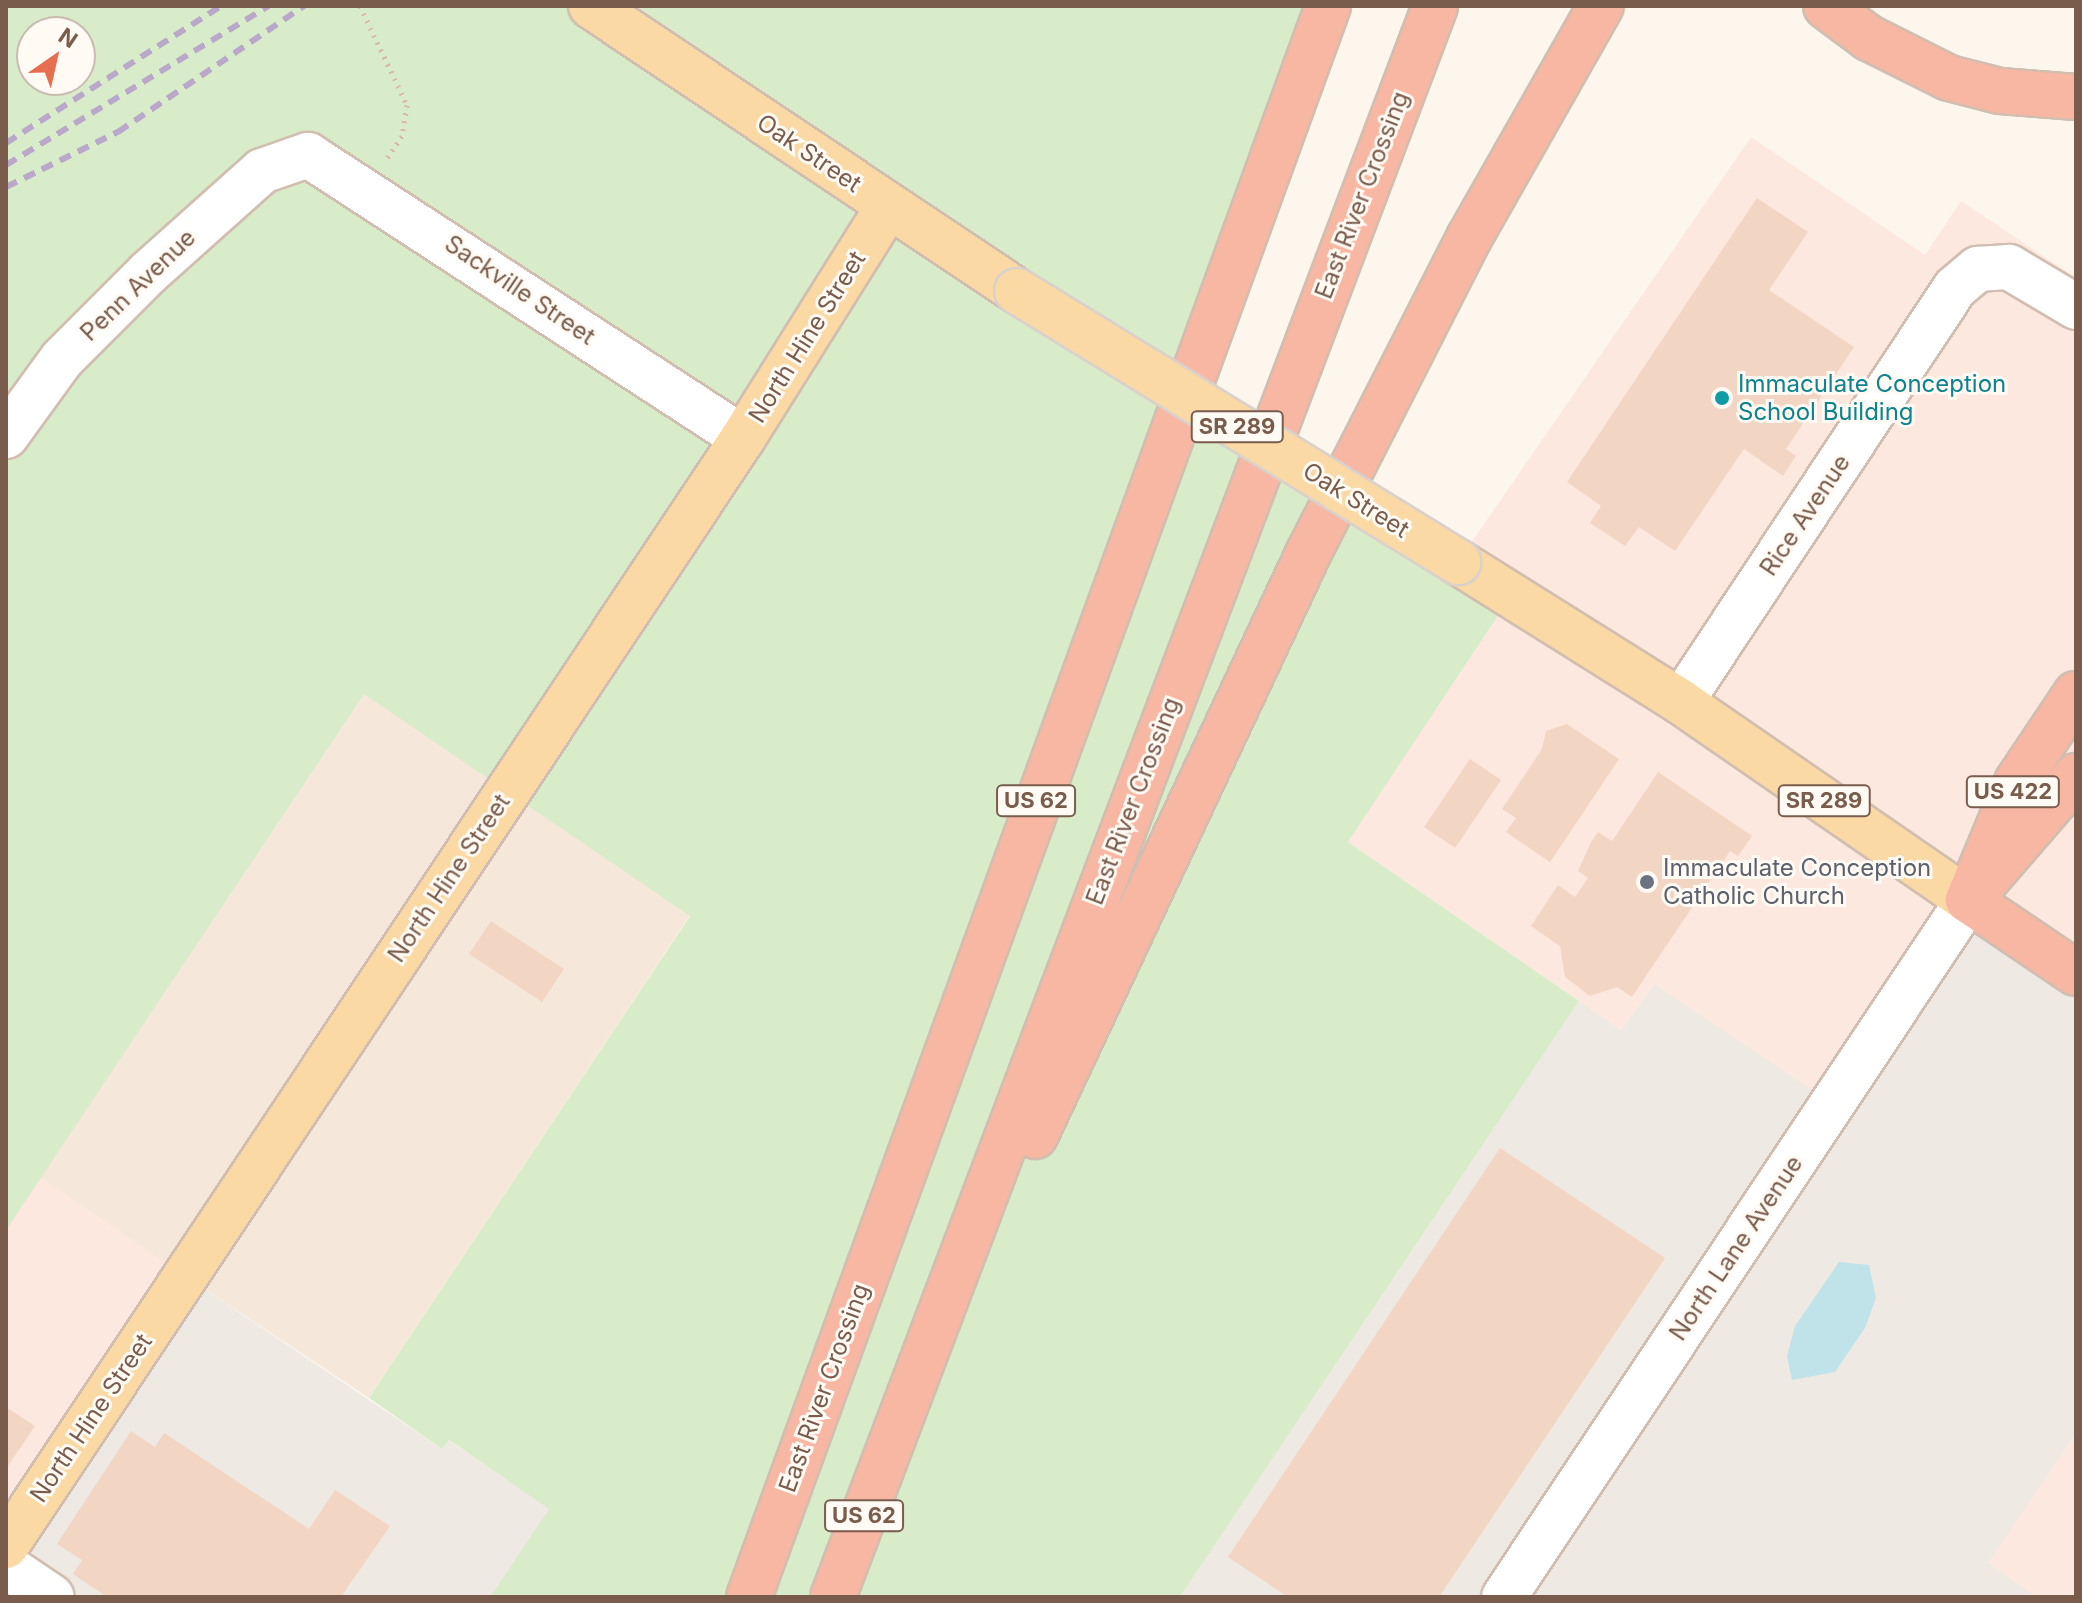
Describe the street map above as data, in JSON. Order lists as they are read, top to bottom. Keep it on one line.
{"streets":{"highway":["Oak Street","East River Crossing","US 422","US 62"],"main road":["North Hine Street","SR 289"],"street":["Penn Avenue","Sackville Street","Rice Avenue","North Lane Avenue"]},"crossings":[["Oak Street","North Hine Street"],["Oak Street","Rice Avenue"],["Oak Street","US 422"],["Oak Street","North Lane Avenue"],["Penn Avenue","Sackville Street"],["Sackville Street","North Hine Street"],["US 422","North Lane Avenue"]],"places":["Immaculate Conception School Building","Immaculate Conception Catholic Church"],"north":"top right"}
